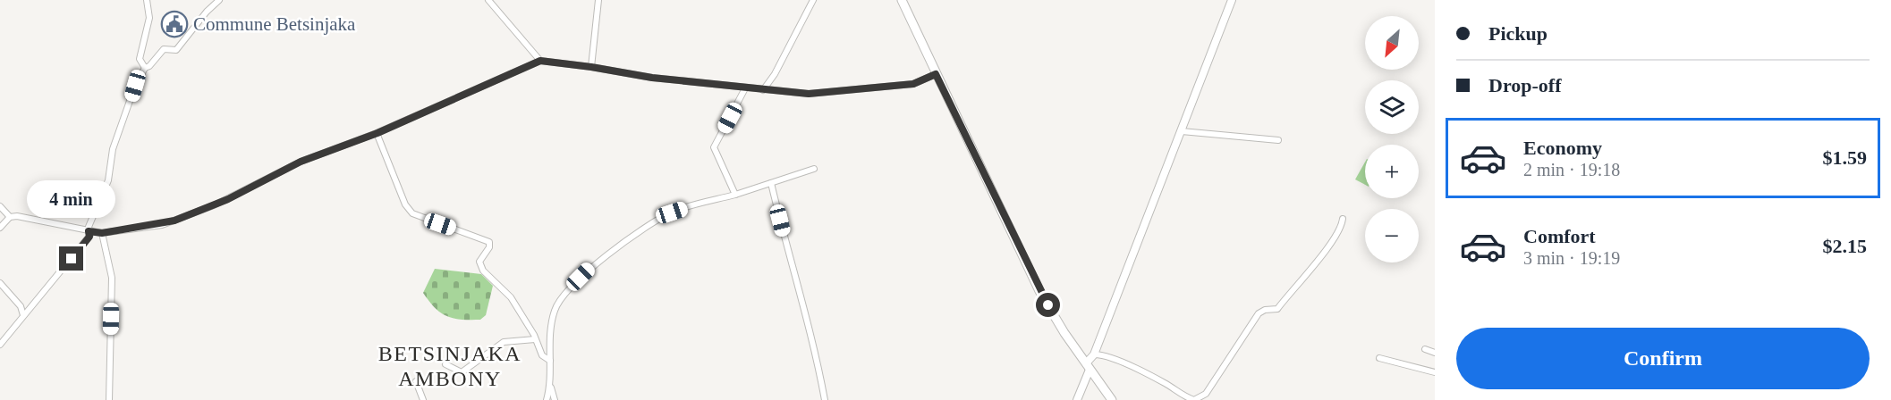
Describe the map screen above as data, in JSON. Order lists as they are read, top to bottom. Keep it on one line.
{"districts":["BETSINJAKA AMBONY"],"places":{"public building":["Commune Betsinjaka"]},"north":"bottom left","page":{"banner":["Pickup","Drop-off"],"map_buttons":["+","−"],"list":[{"name":"Economy","note":"2 min · 19:18","value":"$1.59"},{"name":"Comfort","note":"3 min · 19:19","value":"$2.15"}],"bubble":"4 min","buttons":"Confirm"}}
